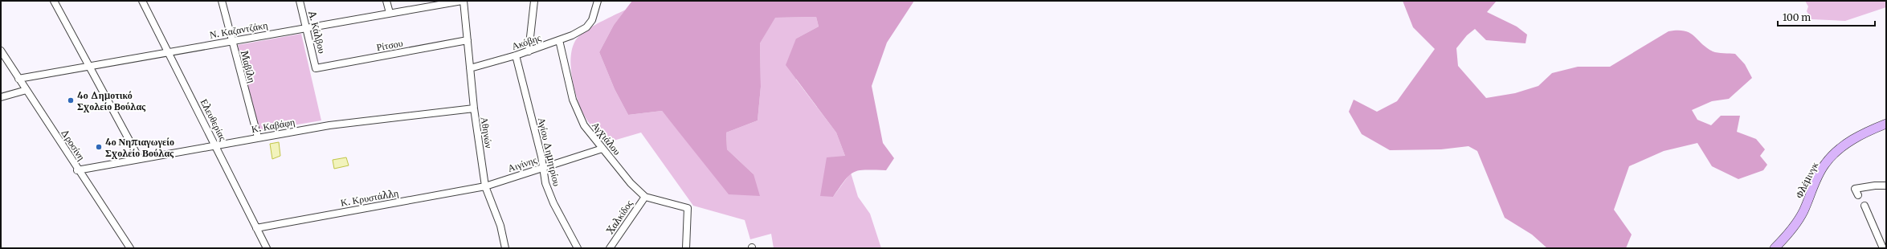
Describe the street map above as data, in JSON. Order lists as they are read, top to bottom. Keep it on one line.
{"streets":{"street":["Ν. Καζαντζάκη","A. Κάλβου","Ακόβης","Ρίτσου","Μαβίλη","Ελευθερίας","Κ. Καβάφη","Αθηνών","Αγχιάλου","Δροσίνη","Αγίου Δημητρίου","Αιγίνης","Φλέμινγκ","Κ. Κρυστάλλη","Χαλκίδος"]},"crossings":[["Ν. Καζαντζάκη","A. Κάλβου"],["Ν. Καζαντζάκη","Μαβίλη"],["Ν. Καζαντζάκη","Ελευθερίας"],["Ν. Καζαντζάκη","Αθηνών"],["Ν. Καζαντζάκη","Δροσίνη"],["A. Κάλβου","Ρίτσου"],["Ακόβης","Αθηνών"],["Ακόβης","Αγχιάλου"],["Ακόβης","Αγίου Δημητρίου"],["Ρίτσου","Αθηνών"],["Μαβίλη","Κ. Καβάφη"],["Ελευθερίας","Κ. Καβάφη"],["Ελευθερίας","Κ. Κρυστάλλη"],["Κ. Καβάφη","Αθηνών"],["Κ. Καβάφη","Δροσίνη"],["Αθηνών","Αιγίνης"],["Αθηνών","Κ. Κρυστάλλη"],["Αγχιάλου","Αιγίνης"],["Αγχιάλου","Χαλκίδος"],["Αγίου Δημητρίου","Αιγίνης"],["Αιγίνης","Κ. Κρυστάλλη"]],"places":["4ο Δημοτικό Σχολείο Βούλας","4ο Νηπιαγωγείο Σχολείο Βούλας"],"scale_bar":"100 m"}
